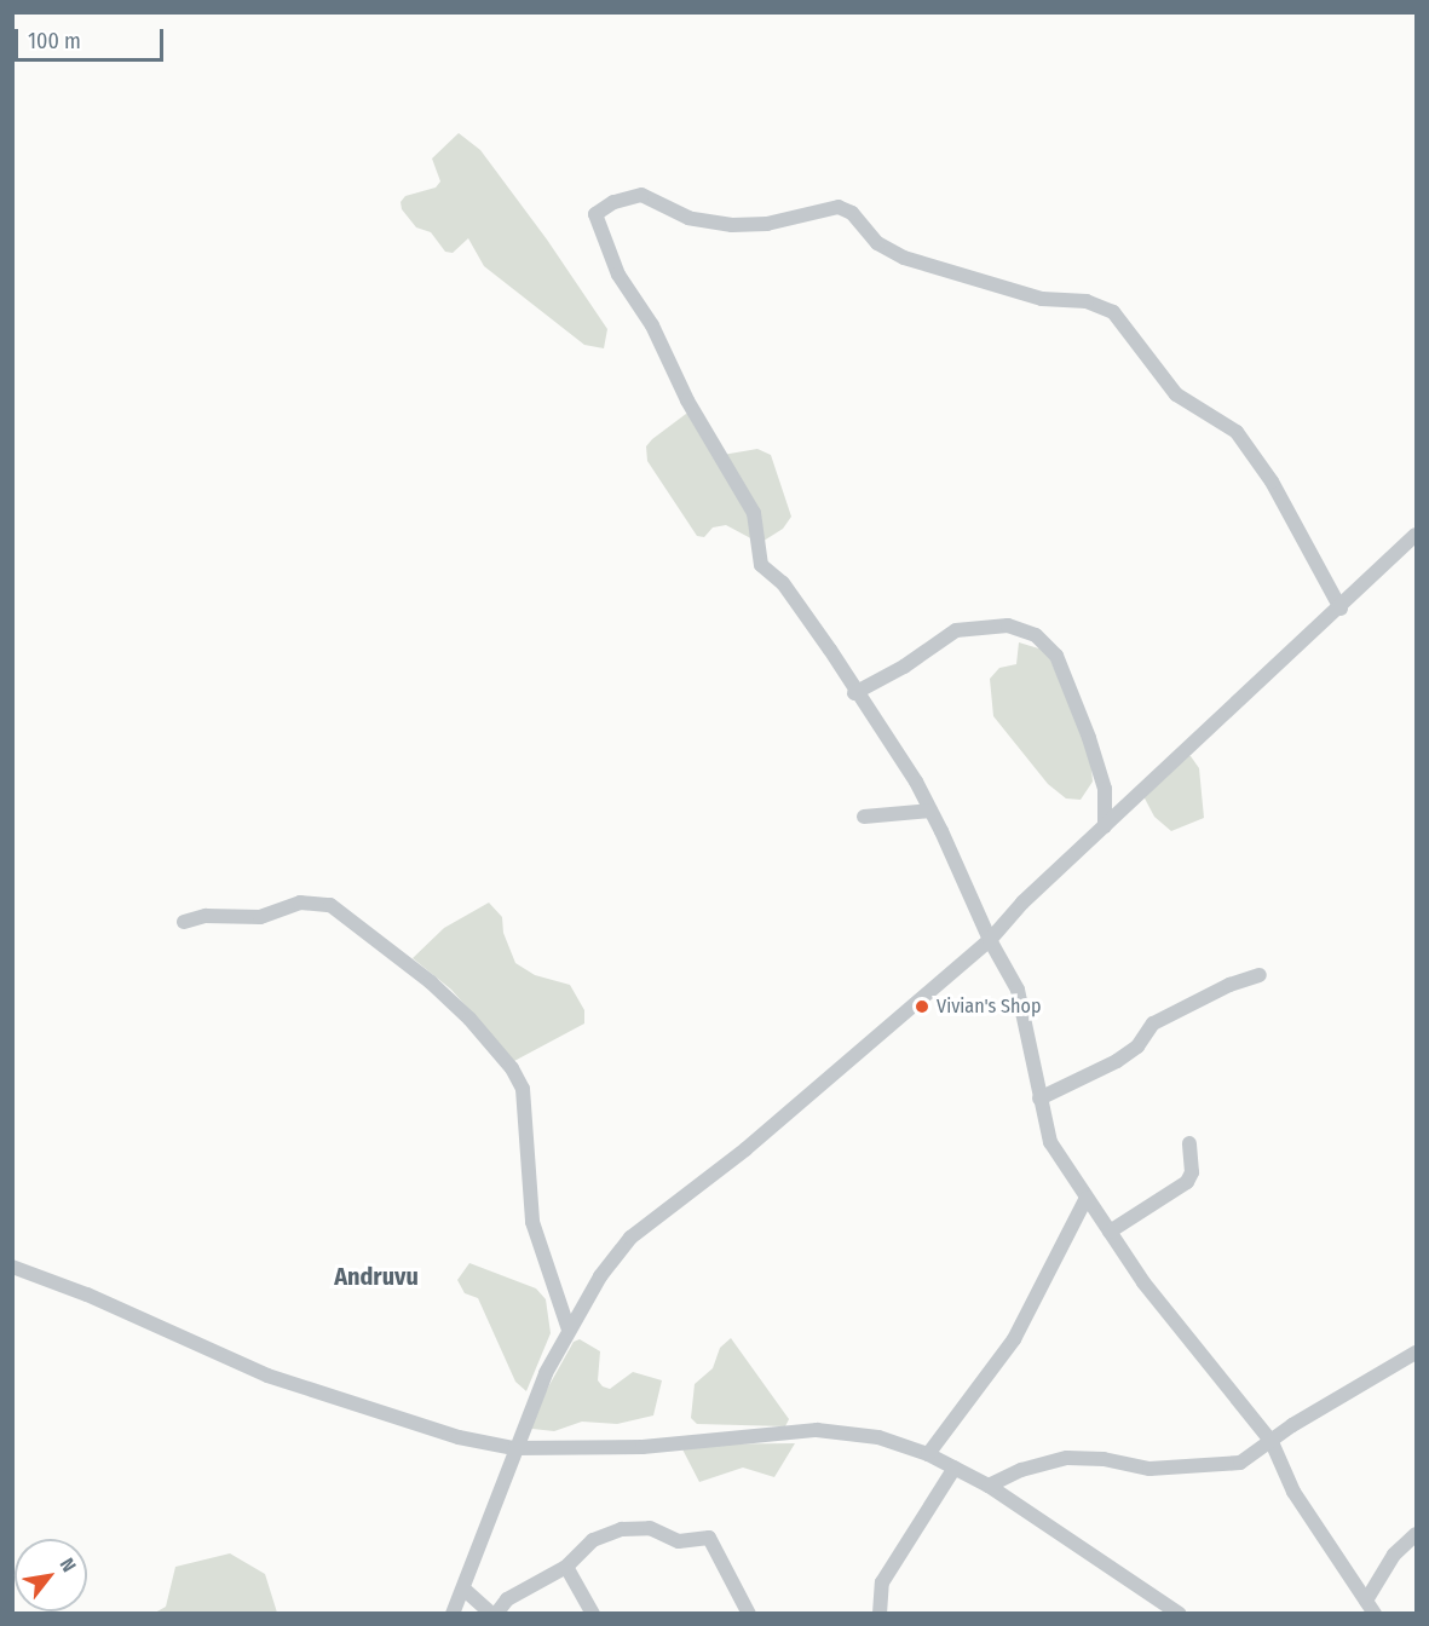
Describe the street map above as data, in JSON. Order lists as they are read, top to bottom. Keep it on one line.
{"districts":["Andruvu"],"places":["Vivian's Shop"],"scale_bar":"100 m","north":"top right"}
